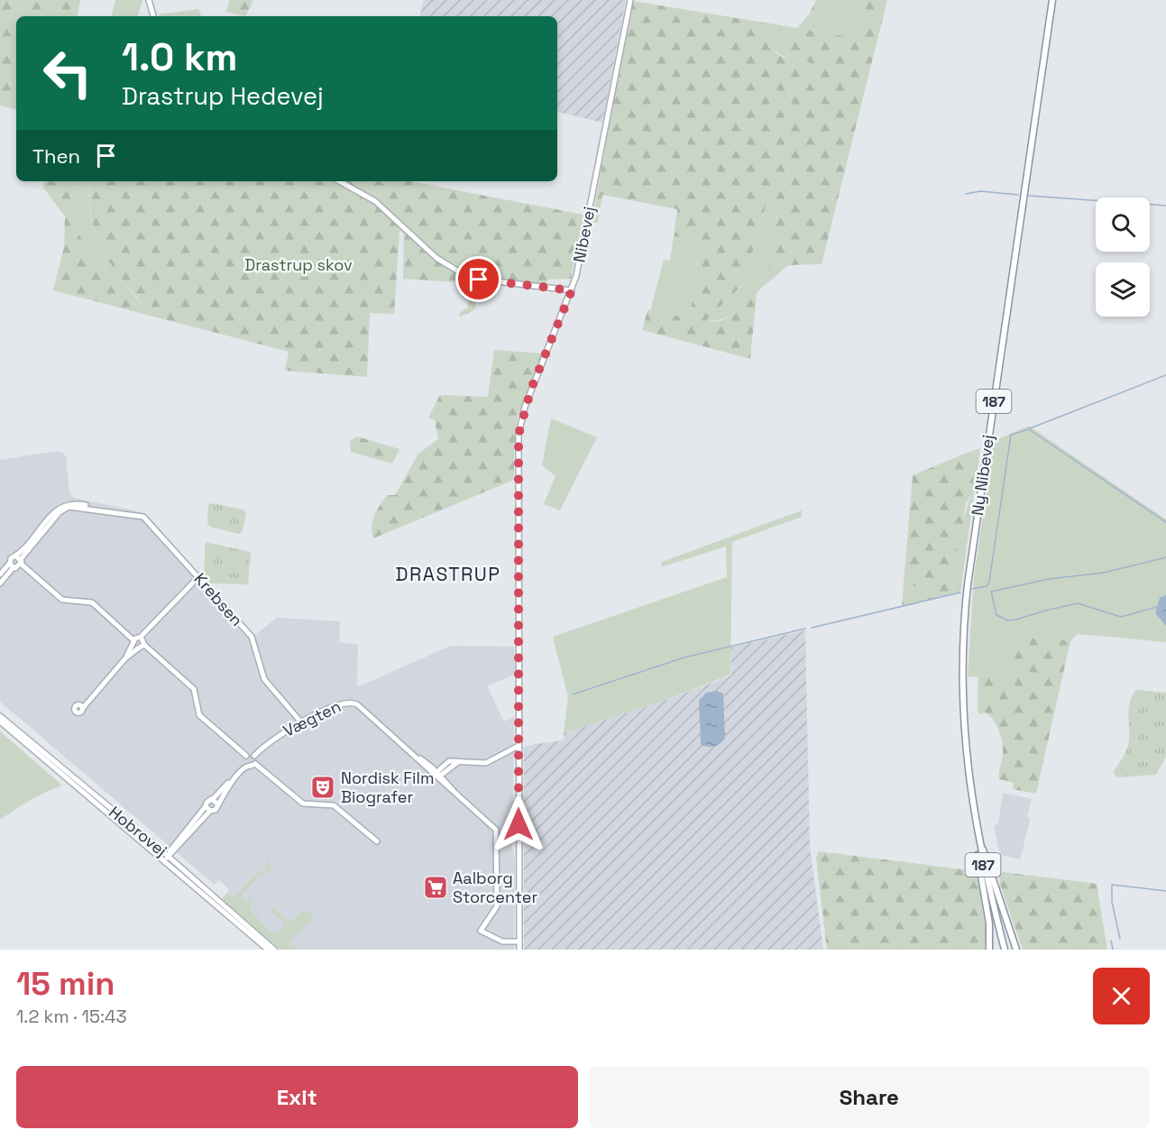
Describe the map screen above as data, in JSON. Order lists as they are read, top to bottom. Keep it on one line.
{"streets":{"highway":["187","Ny Nibevej"],"street":["Nibevej","Krebsen","Vægten","Hobrovej"]},"crossings":[["Krebsen","Vægten"]],"districts":["DRASTRUP"],"parks":["Drastrup skov"],"places":{"theatre":["Nordisk Film Biografer"],"supermarket":["Aalborg Storcenter"]},"page":{"turn":["1.0 km","Drastrup Hedevej"],"then":"Then","heading":["15 min","1.2 km · 15:43"],"buttons":["Exit","Share"]}}
